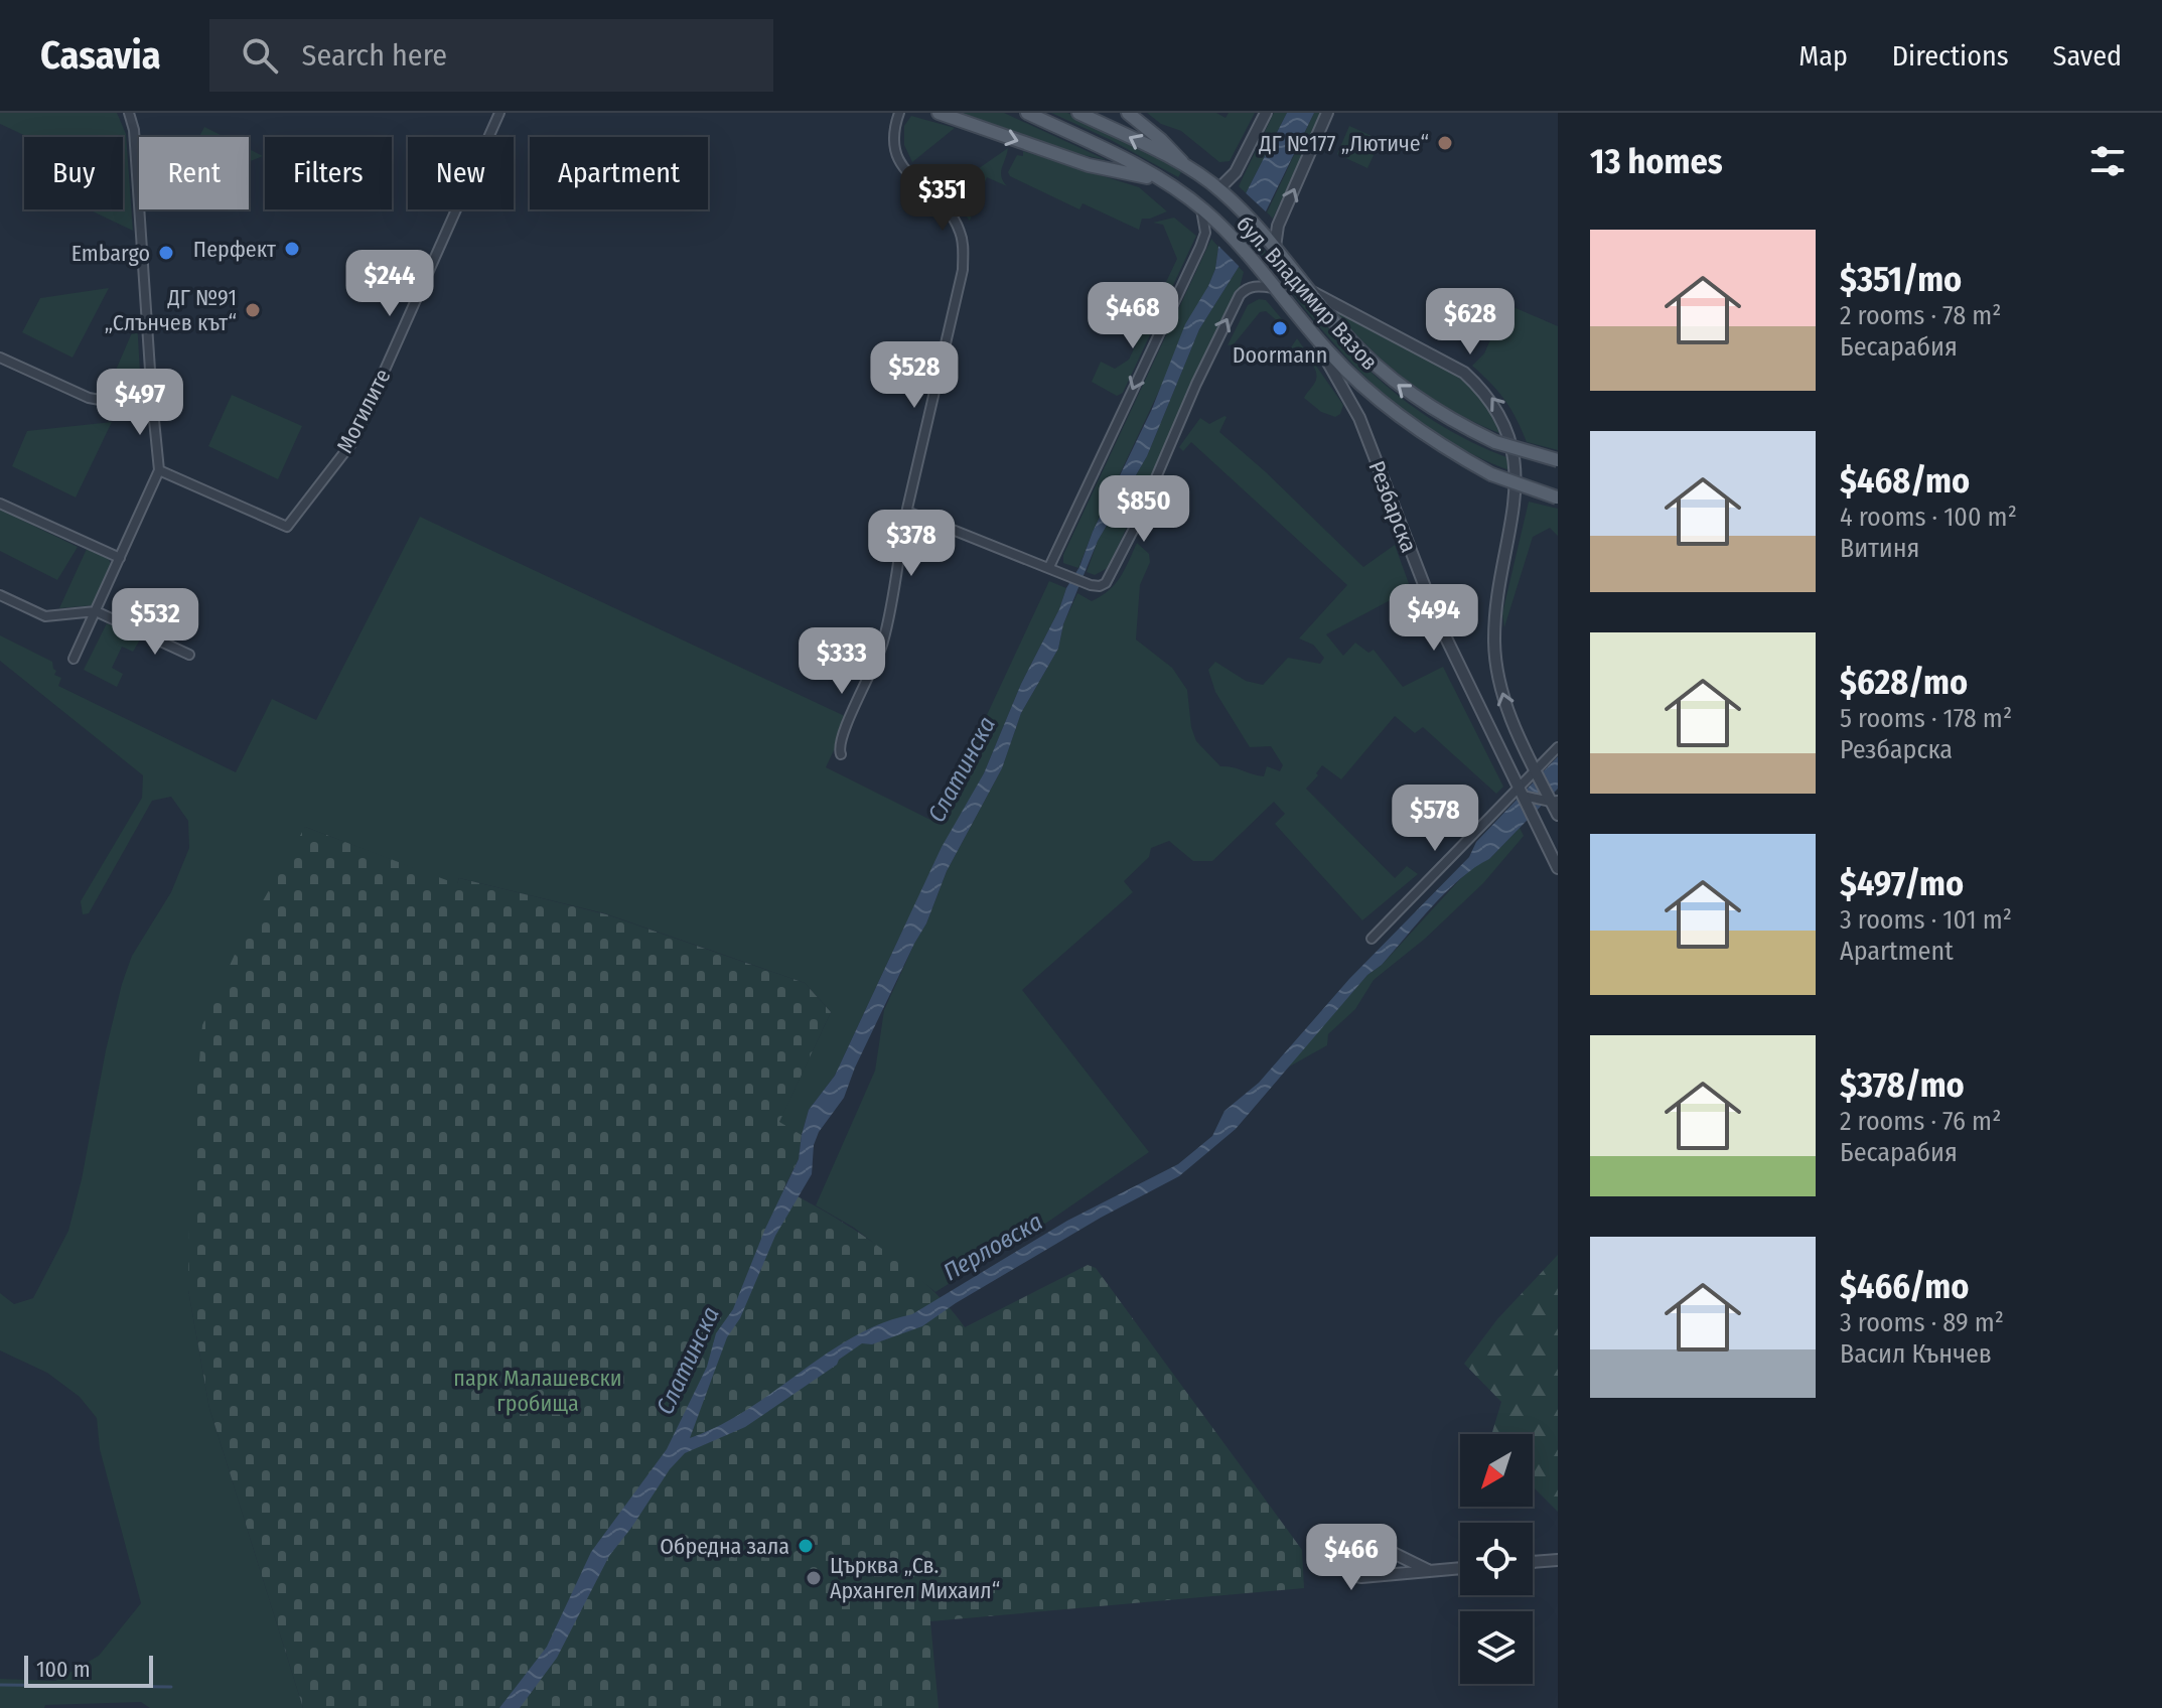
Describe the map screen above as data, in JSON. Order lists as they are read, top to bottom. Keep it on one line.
{"streets":{"main road":["бул. Владимир Вазов"],"street":["Могилите","Резбарска"]},"crossings":[["бул. Владимир Вазов","Резбарска"]],"water":["Слатинска","Перловска"],"parks":["парк Малашевски гробища"],"places":["ДГ №177 „Лютиче“","Перфект","Embargo","ДГ №91 „Слънчев кът“","Doormann","Обредна зала","Църква „Св. Архангел Михаил“"],"scale_bar":"100 m","north":"bottom left","page":{"header":"Casavia","search":"Search here","nav":["Map","Directions","Saved"],"heading":"13 homes","chip":["Buy","Rent","Filters","New","Apartment"],"price":["$351","$244","$468","$628","$528","$497","$850","$378","$494","$532","$333","$578","$466"],"list":[{"name":"$351/mo","note":"2 rooms · 78 m² · Бесарабия"},{"name":"$468/mo","note":"4 rooms · 100 m² · Витиня"},{"name":"$628/mo","note":"5 rooms · 178 m² · Резбарска"},{"name":"$497/mo","note":"3 rooms · 101 m² · Apartment"},{"name":"$378/mo","note":"2 rooms · 76 m² · Бесарабия"},{"name":"$466/mo","note":"3 rooms · 89 m² · Васил Кънчев"}],"scale":"100 m"}}
